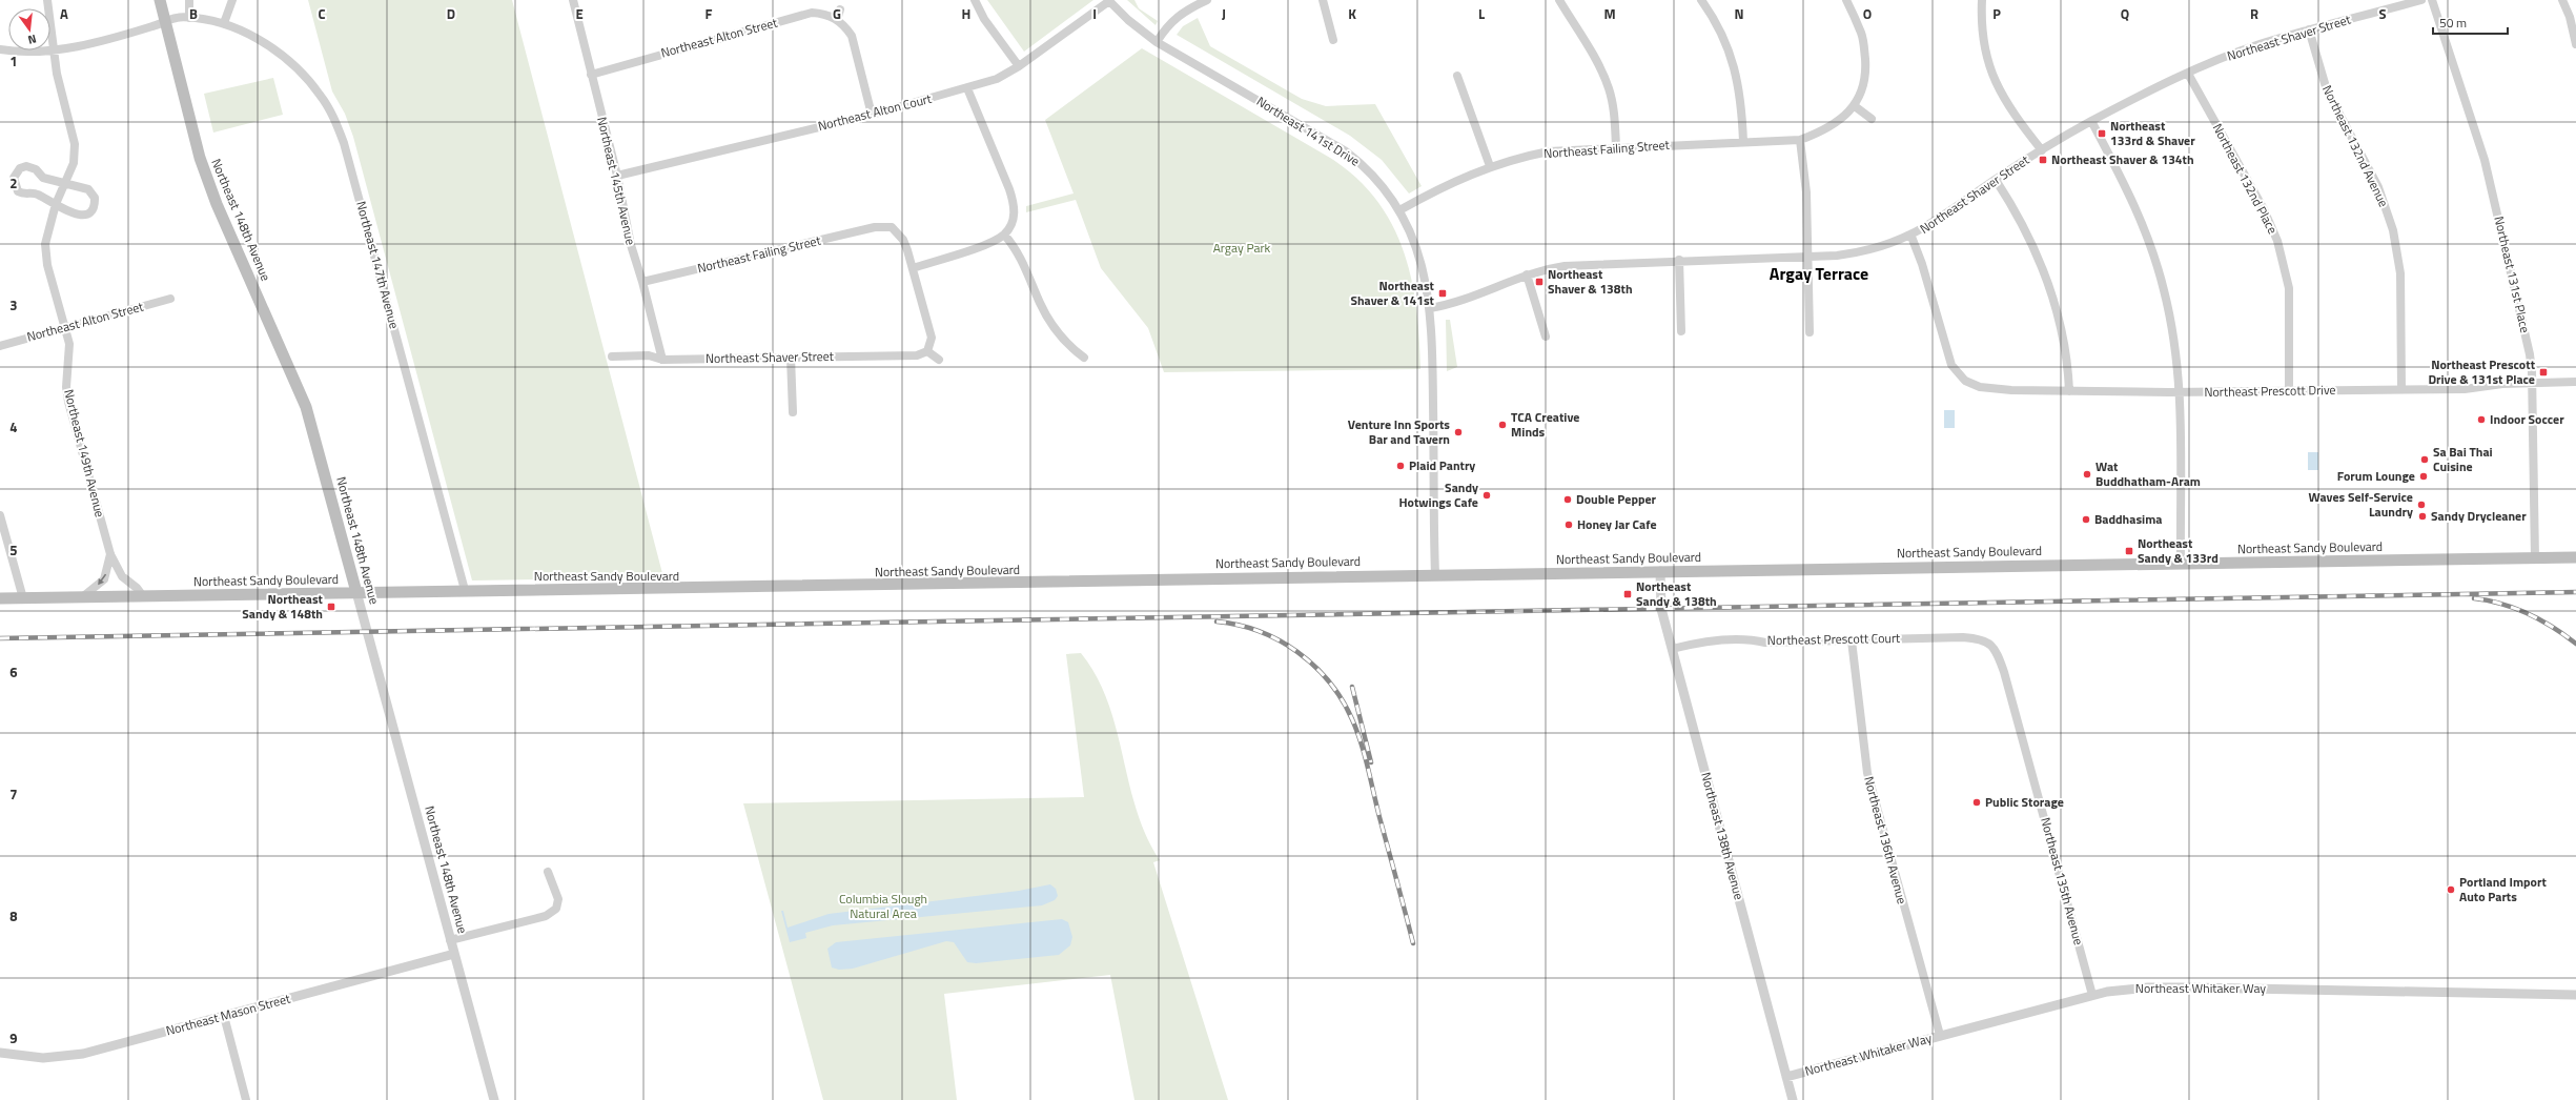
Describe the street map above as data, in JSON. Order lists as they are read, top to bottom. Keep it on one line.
{"streets":{"main road":["Northeast 148th Avenue","Northeast Sandy Boulevard"],"street":["Northeast Alton Street","Northeast Shaver Street","Northeast Alton Court","Northeast 141st Drive","Northeast 132nd Avenue","Northeast Failing Street","Northeast 132nd Place","Northeast 145th Avenue","Northeast 147th Avenue","Northeast 131st Place","Northeast Prescott Drive","Northeast 149th Avenue","Northeast Prescott Court","Northeast 138th Avenue","Northeast 136th Avenue","Northeast 135th Avenue","Northeast Whitaker Way","Northeast Mason Street"]},"crossings":[["Northeast Alton Street","Northeast 145th Avenue"],["Northeast Alton Street","Northeast 149th Avenue"],["Northeast Shaver Street","Northeast 141st Drive"],["Northeast Shaver Street","Northeast 132nd Avenue"],["Northeast Shaver Street","Northeast 132nd Place"],["Northeast Shaver Street","Northeast 145th Avenue"],["Northeast Shaver Street","Northeast Prescott Drive"],["Northeast Alton Court","Northeast 141st Drive"],["Northeast Alton Court","Northeast 145th Avenue"],["Northeast 141st Drive","Northeast Failing Street"],["Northeast 141st Drive","Northeast Sandy Boulevard"],["Northeast 132nd Avenue","Northeast Prescott Drive"],["Northeast Failing Street","Northeast 145th Avenue"],["Northeast 132nd Place","Northeast Prescott Drive"],["Northeast 148th Avenue","Northeast 147th Avenue"],["Northeast 148th Avenue","Northeast Sandy Boulevard"],["Northeast 148th Avenue","Northeast Mason Street"],["Northeast 147th Avenue","Northeast 149th Avenue"],["Northeast 147th Avenue","Northeast Sandy Boulevard"],["Northeast 131st Place","Northeast Prescott Drive"],["Northeast 131st Place","Northeast Sandy Boulevard"],["Northeast 149th Avenue","Northeast Sandy Boulevard"],["Northeast Sandy Boulevard","Northeast 138th Avenue"],["Northeast Prescott Court","Northeast 138th Avenue"],["Northeast Prescott Court","Northeast 136th Avenue"],["Northeast Prescott Court","Northeast 135th Avenue"],["Northeast 138th Avenue","Northeast Whitaker Way"],["Northeast 136th Avenue","Northeast Whitaker Way"],["Northeast 135th Avenue","Northeast Whitaker Way"]],"districts":["Argay Terrace"],"parks":["Argay Park","Columbia Slough Natural Area"],"places":{"transit":["Northeast 133rd & Shaver","Northeast Shaver & 134th","Northeast Shaver & 138th","Northeast Shaver & 141st","Northeast Prescott Drive & 131st Place","Northeast Sandy & 133rd","Northeast Sandy & 138th","Northeast Sandy & 148th"],"other":["Indoor Soccer","TCA Creative Minds","Venture Inn Sports Bar and Tavern","Sa Bai Thai Cuisine","Plaid Pantry","Wat Buddhatham-Aram","Forum Lounge","Sandy Hotwings Cafe","Double Pepper","Waves Self-Service Laundry","Sandy Drycleaner","Baddhasima","Honey Jar Cafe","Public Storage","Portland Import Auto Parts"]},"scale_bar":"50 m","north":"bottom","grid":{"columns":["A","B","C","D","E","F","G","H","I","J","K","L","M","N","O","P","Q","R","S"],"rows":["1","2","3","4","5","6","7","8","9"]}}
